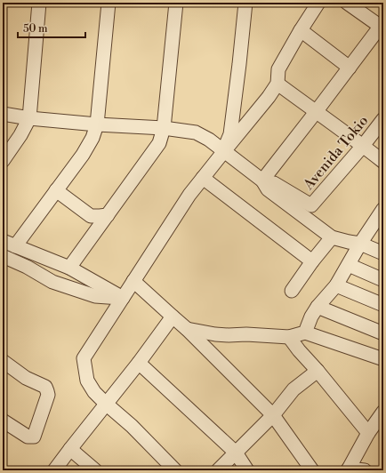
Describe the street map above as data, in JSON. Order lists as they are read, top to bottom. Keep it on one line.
{"streets":{"street":["Avenida Tokio"]},"scale_bar":"50 m"}
